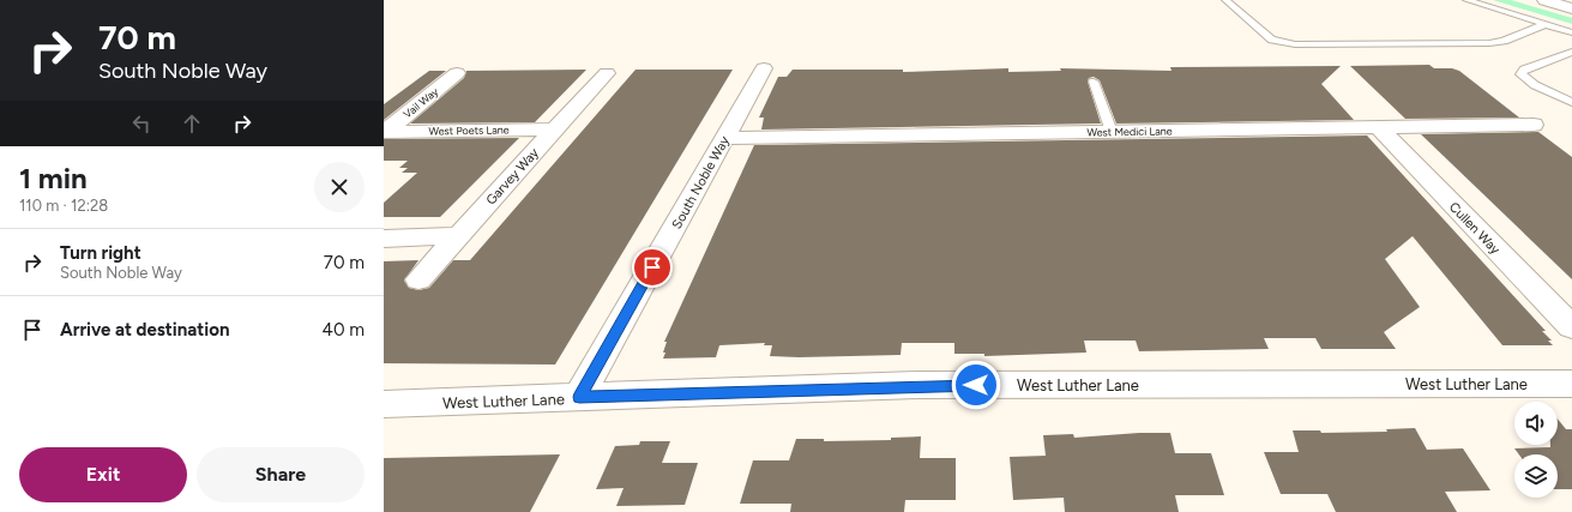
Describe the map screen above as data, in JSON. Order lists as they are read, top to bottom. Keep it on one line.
{"streets":{"street":["Vail Way","West Poets Lane","West Medici Lane","Garvey Way","South Noble Way","Cullen Way","West Luther Lane"]},"crossings":[["Vail Way","West Poets Lane"],["West Poets Lane","Garvey Way"],["West Medici Lane","South Noble Way"],["West Medici Lane","Cullen Way"],["South Noble Way","West Luther Lane"]],"page":{"turn":["70 m","South Noble Way"],"heading":["1 min","110 m · 12:28"],"list":[{"name":"Turn right","note":"South Noble Way","value":"70 m"},{"name":"Arrive at destination","value":"40 m"}],"buttons":["Exit","Share"]}}
